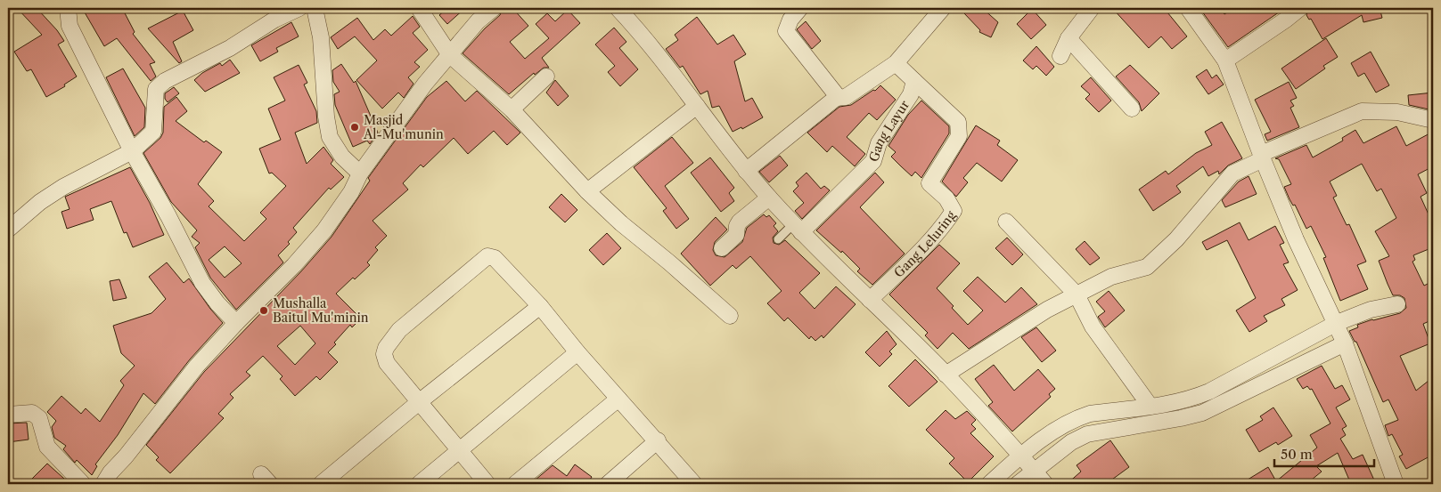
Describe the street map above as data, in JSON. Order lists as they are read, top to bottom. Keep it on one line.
{"streets":{"street":["Gang Layur","Gang Leluring"]},"crossings":[["Gang Layur","Gang Leluring"]],"places":["Masjid Al-Mu'munin","Mushalla Baitul Mu'minin"],"scale_bar":"50 m"}
